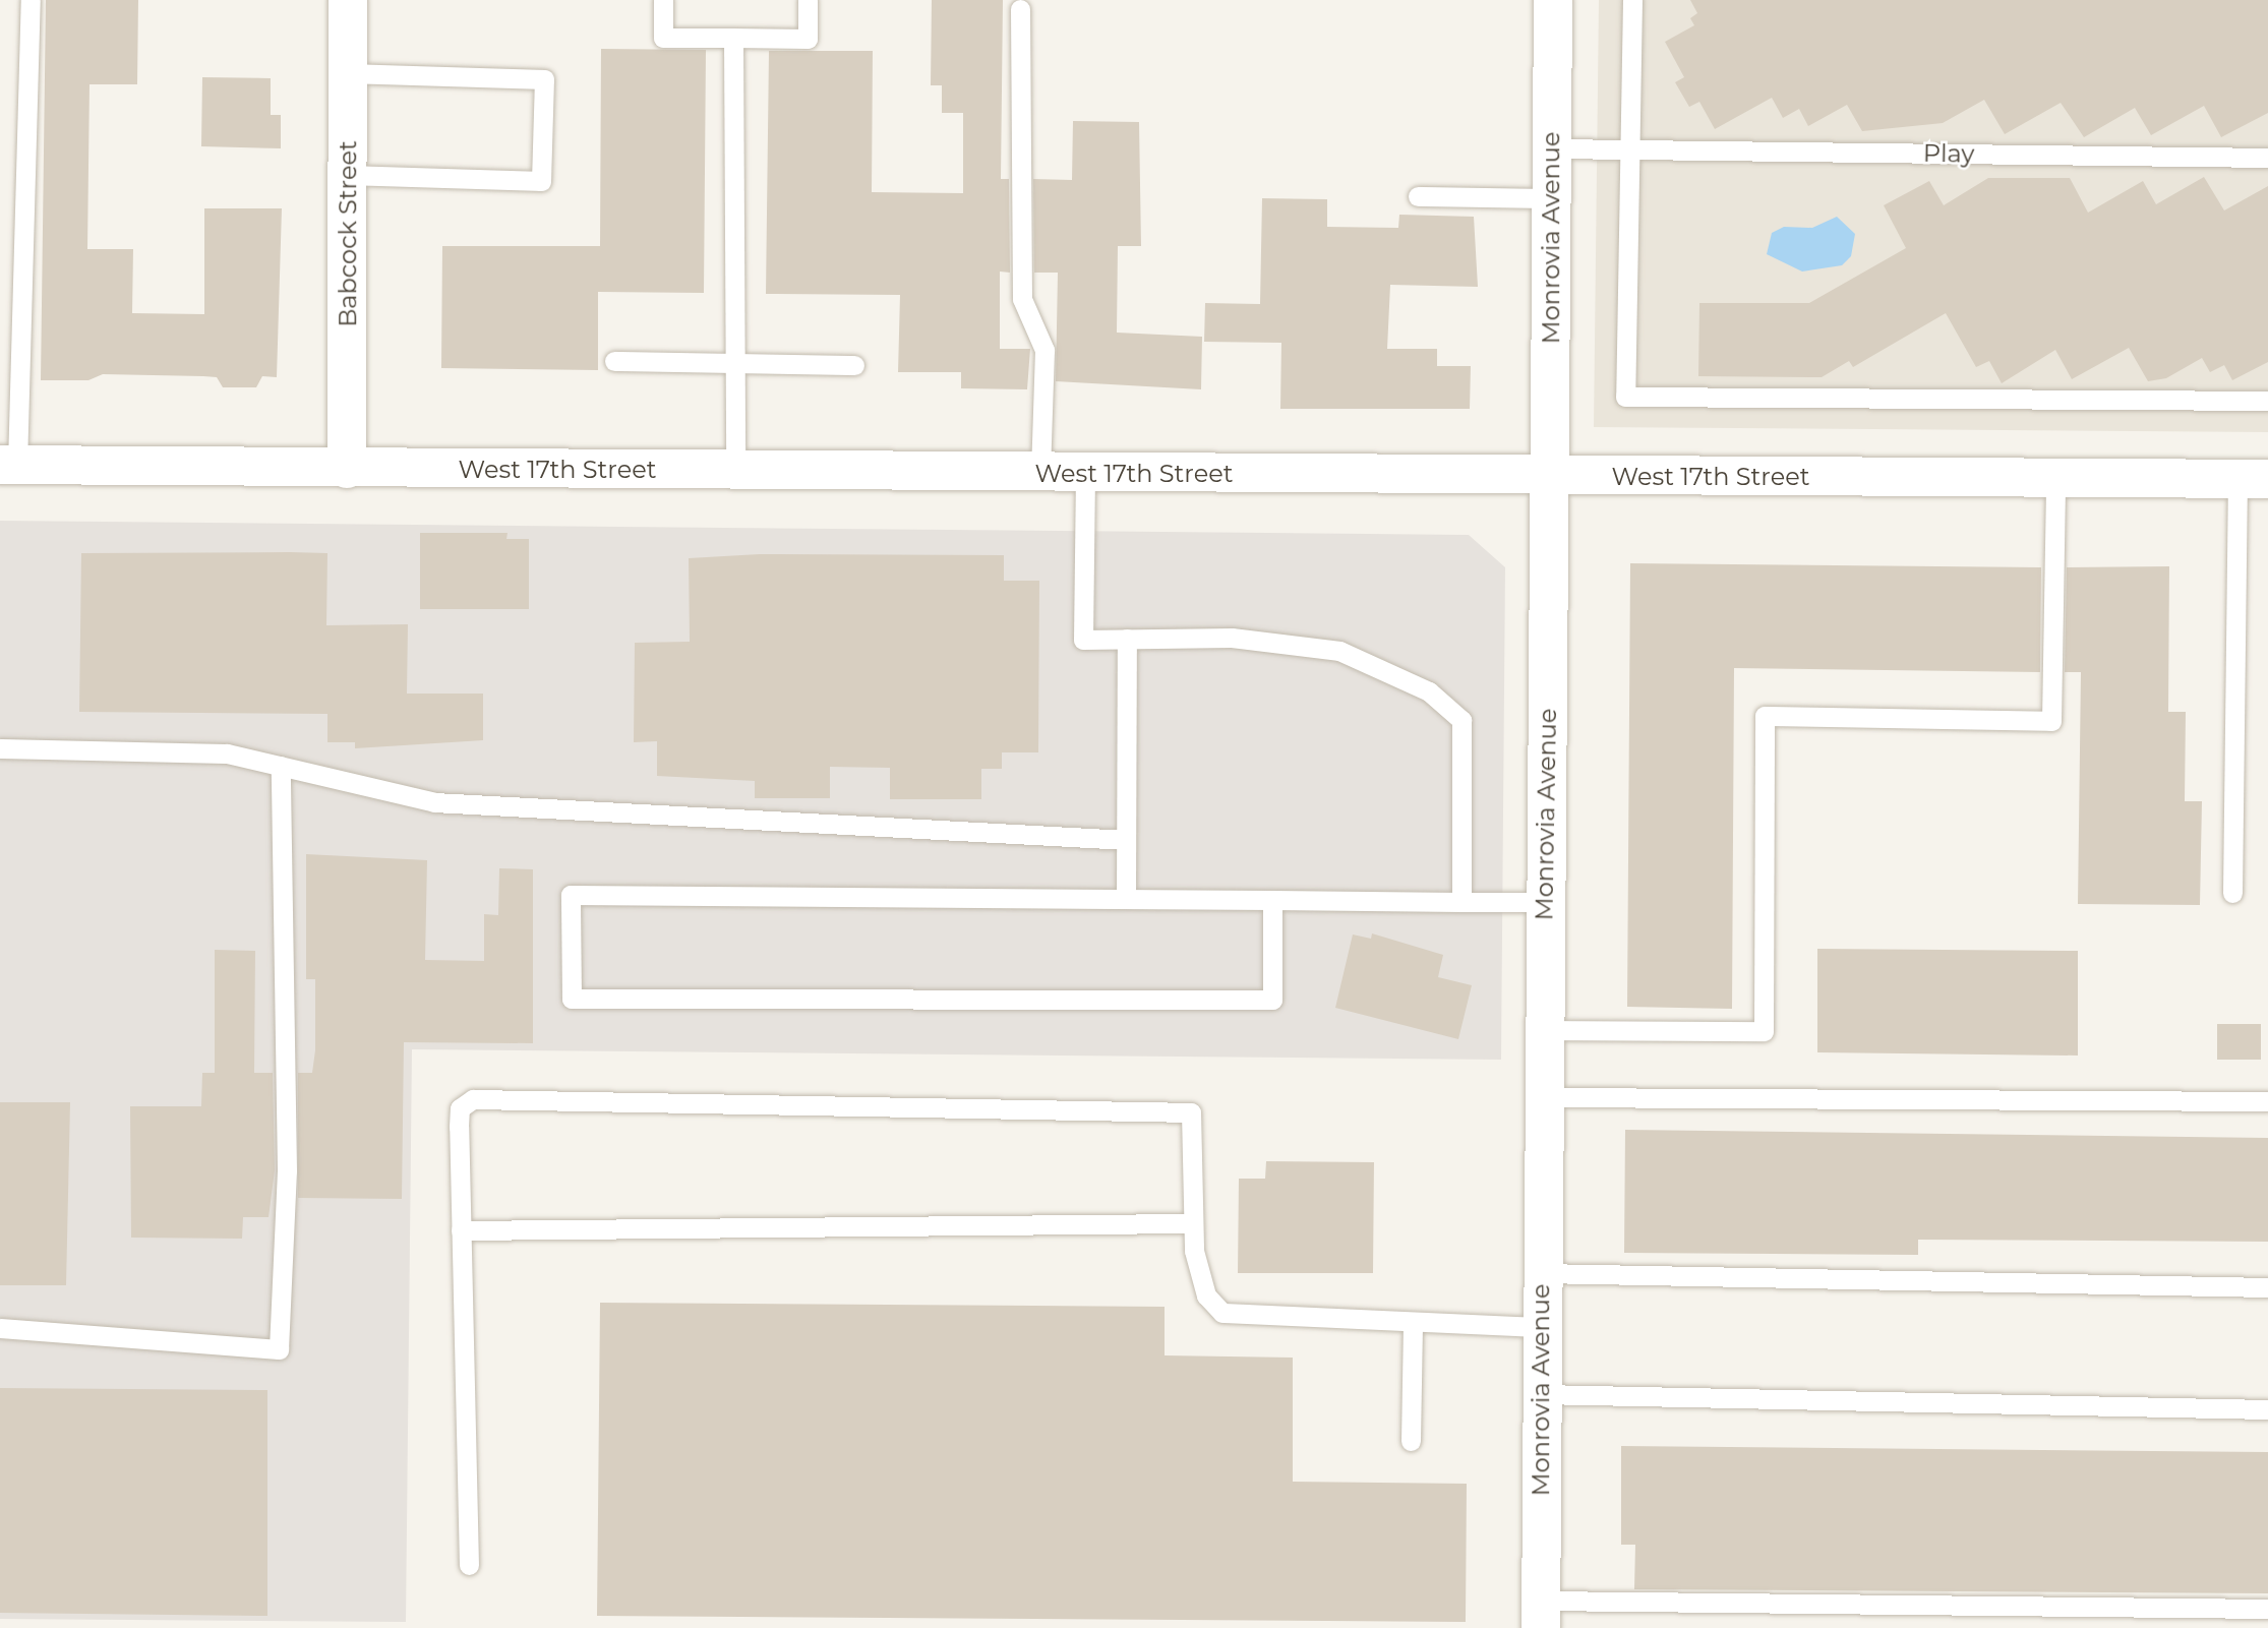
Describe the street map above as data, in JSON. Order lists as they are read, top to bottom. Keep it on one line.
{"streets":{"street":["Babcock Street","Monrovia Avenue","West 17th Street"],"lane":["Play"]},"crossings":[["Play","Monrovia Avenue"],["Babcock Street","West 17th Street"],["Monrovia Avenue","West 17th Street"]]}
